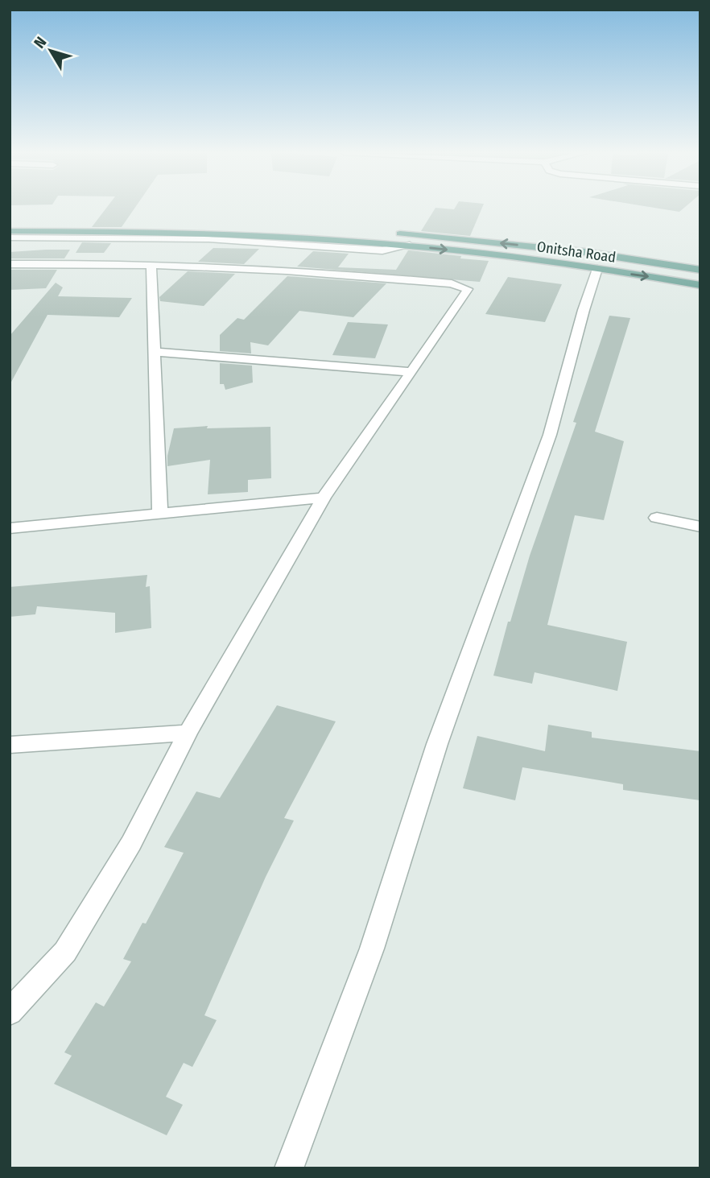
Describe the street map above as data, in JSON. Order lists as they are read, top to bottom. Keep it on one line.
{"streets":{"main road":["Onitsha Road"]},"north":"top left"}
